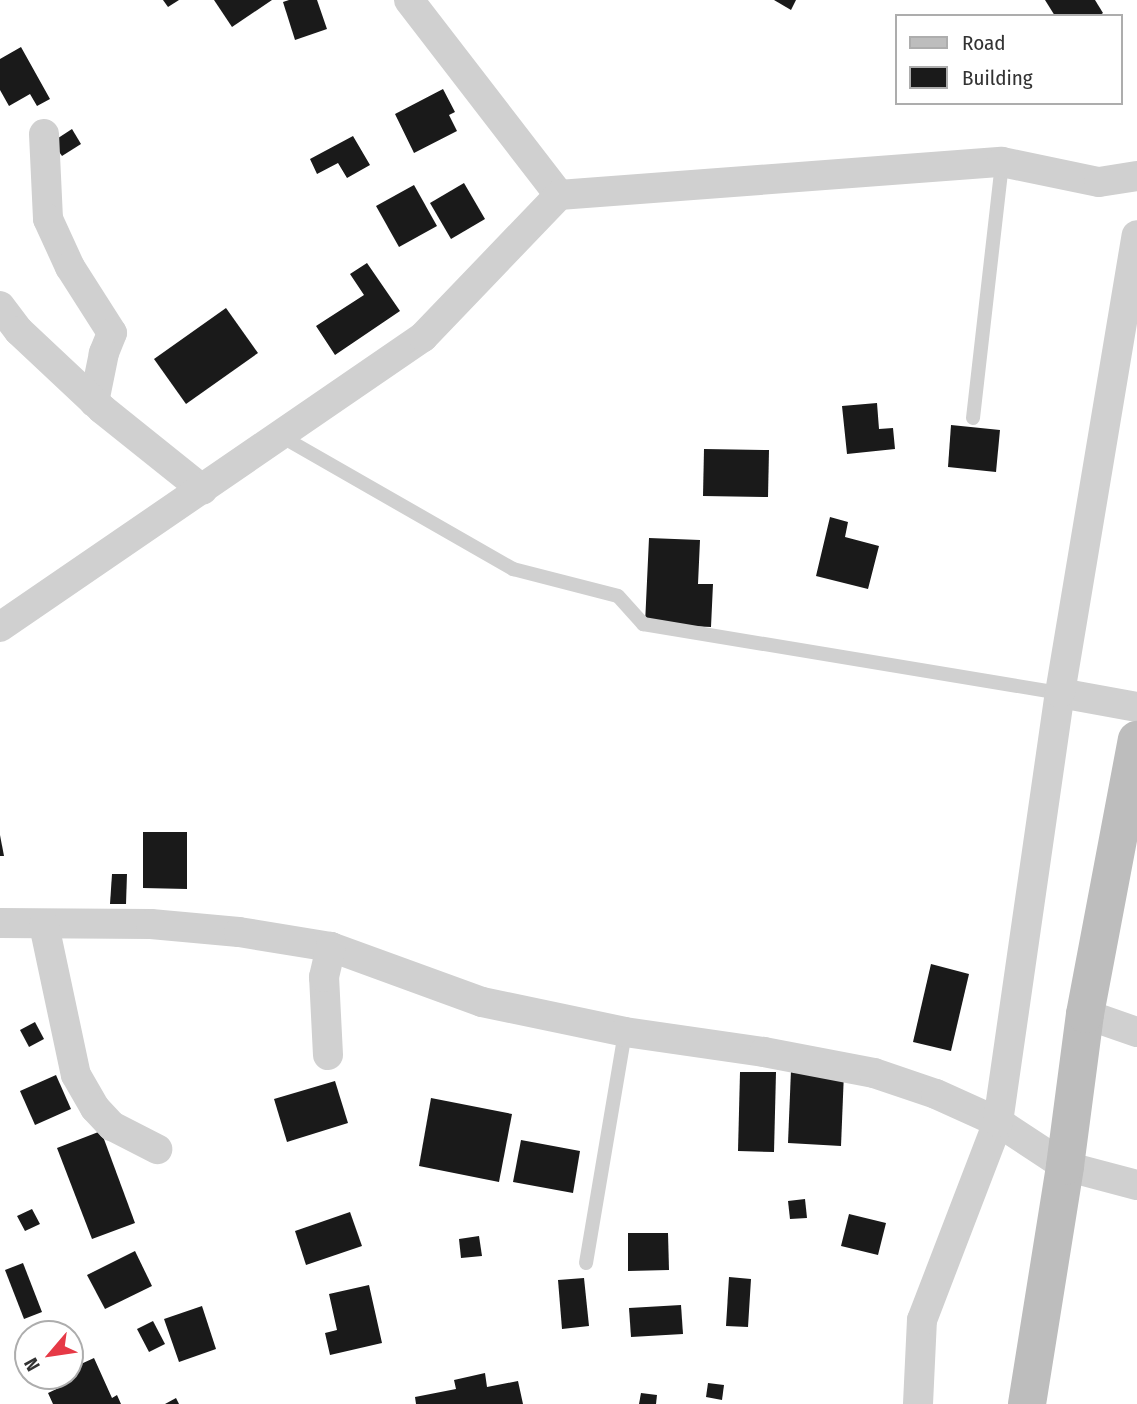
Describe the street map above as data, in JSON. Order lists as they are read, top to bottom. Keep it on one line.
{"legend":["Road","Building"],"north":"bottom left"}
